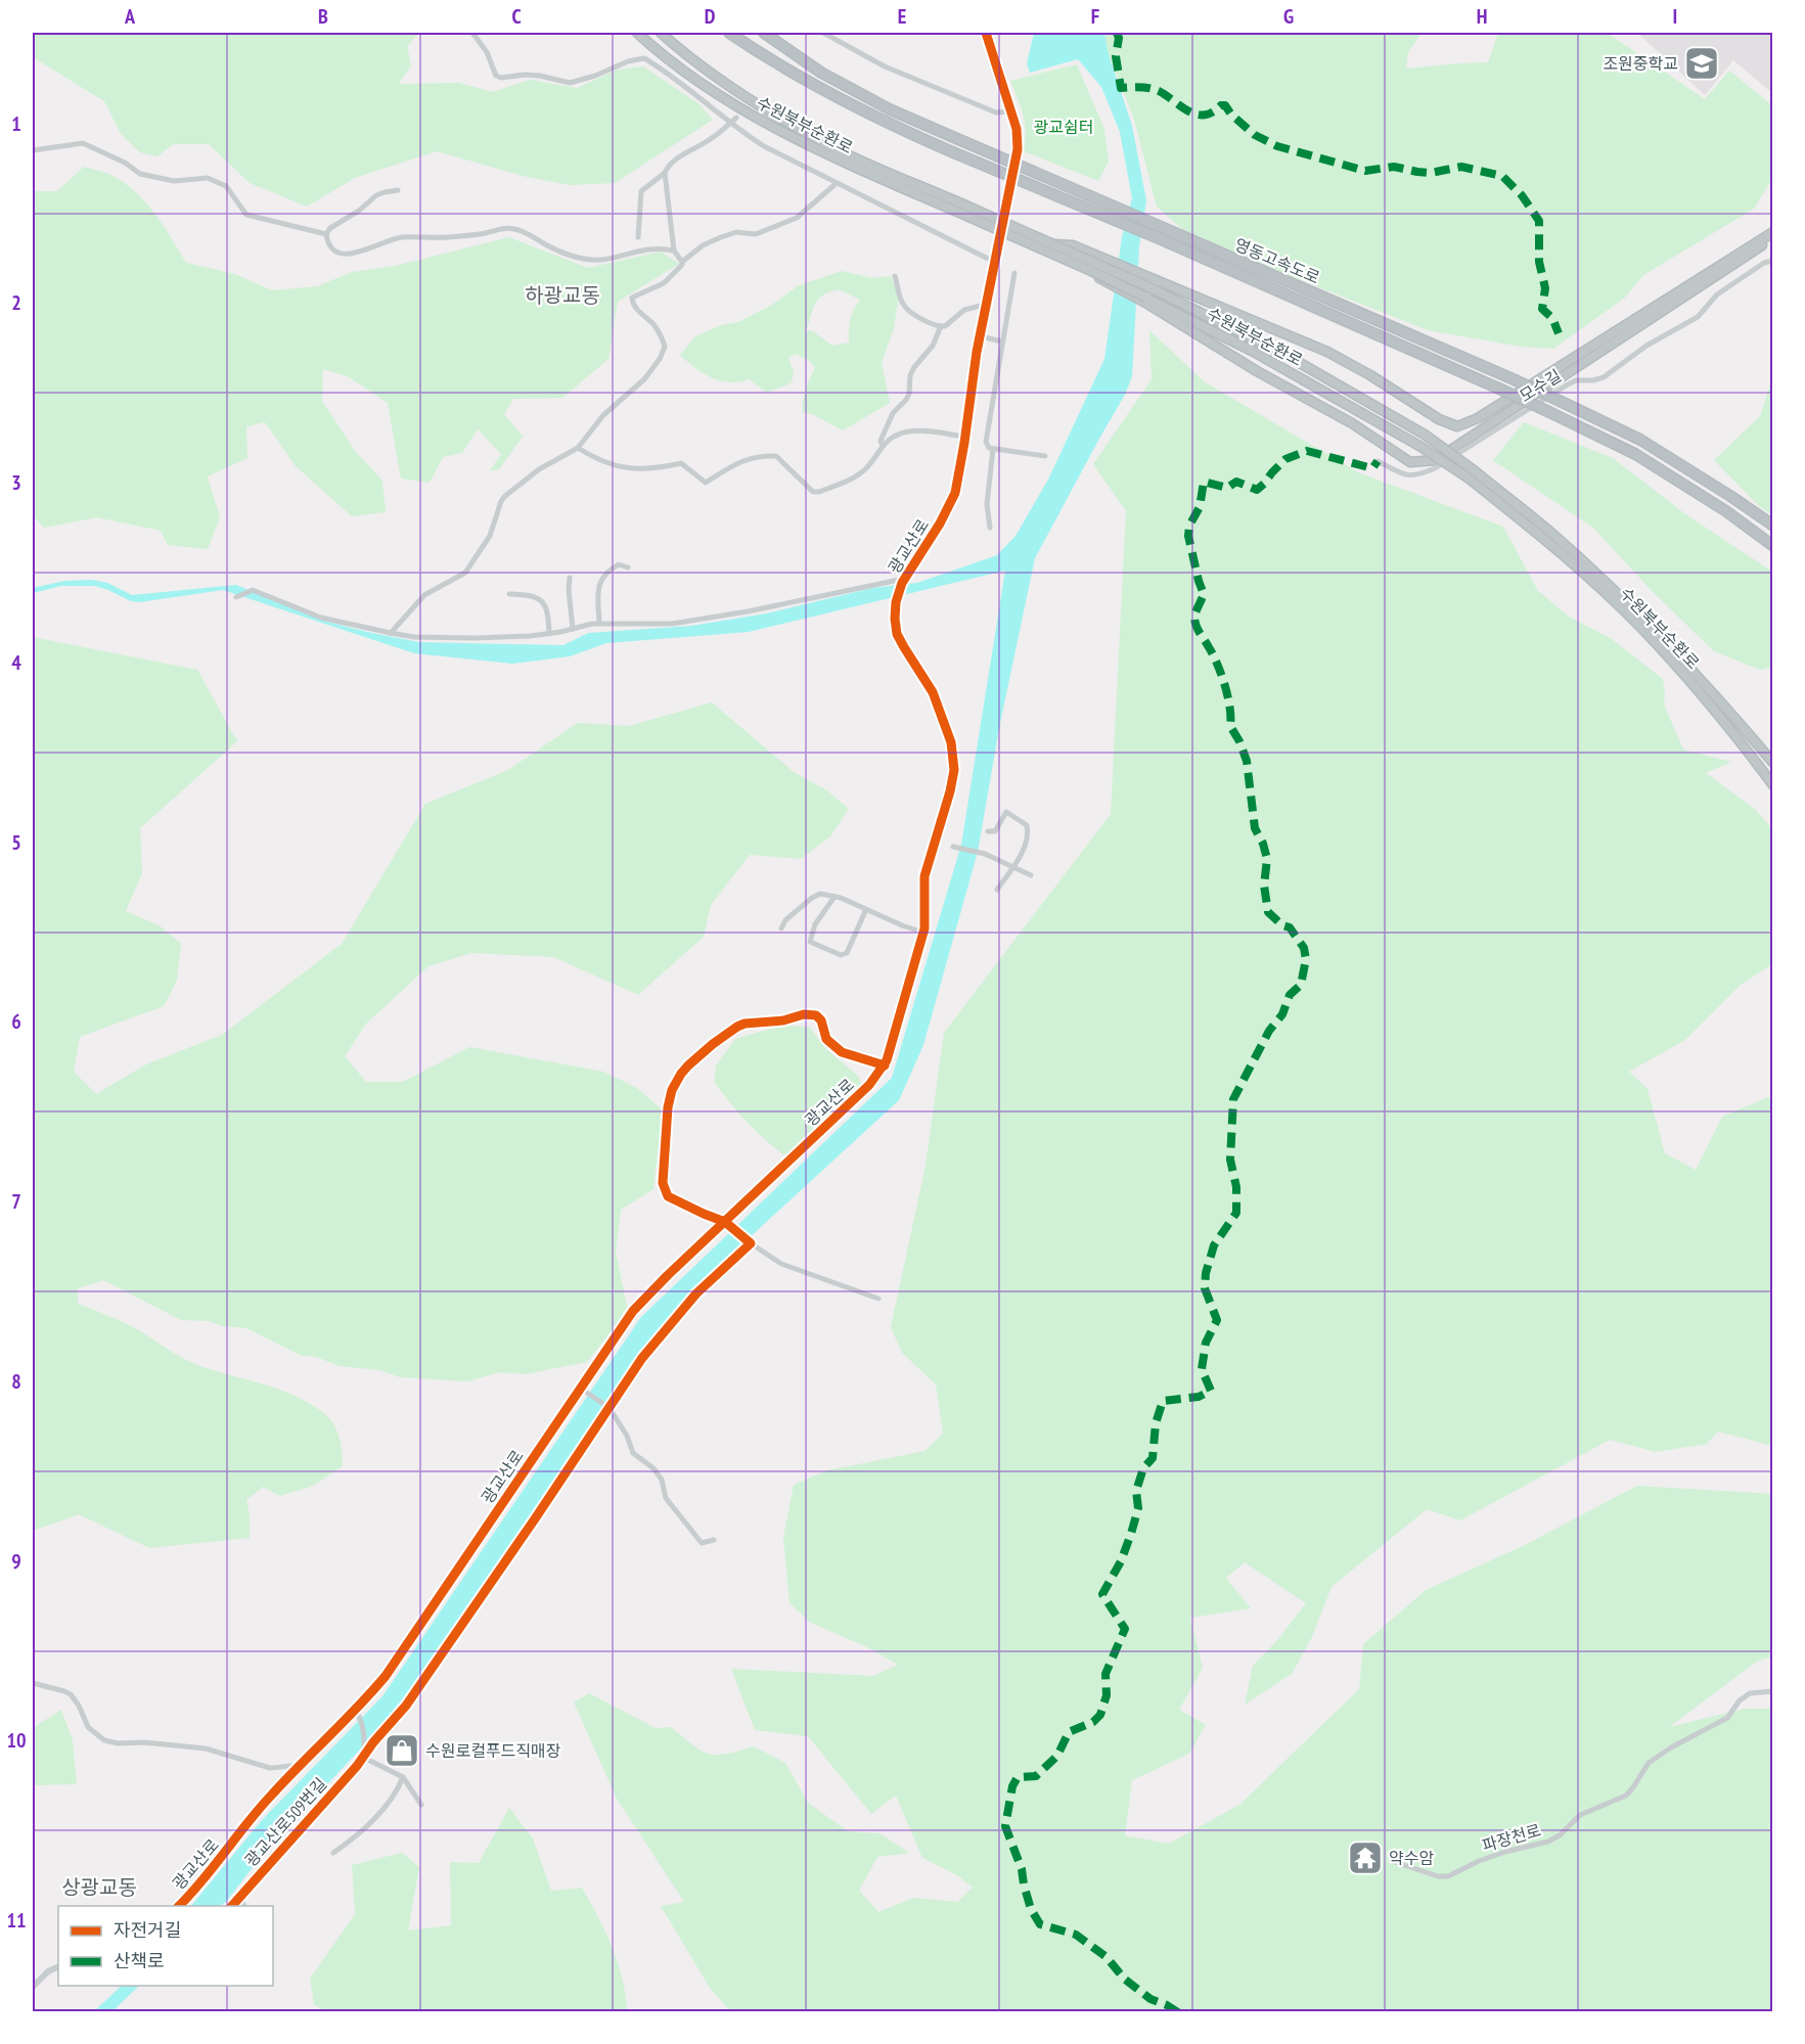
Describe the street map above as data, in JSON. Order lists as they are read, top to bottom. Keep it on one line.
{"streets":{"highway":["수원북부순환로","영동고속도로"],"street":["모수길","광교산로","광교산로509번길","파장천로"]},"crossings":[["광교산로","광교산로509번길"]],"districts":["하광교동","상광교동"],"parks":["광교쉼터"],"places":{"school or university":["조원중학교"],"shop":["수원로컬푸드직매장"],"temple":["약수암"]},"legend":["자전거길","산책로"],"grid":{"columns":["A","B","C","D","E","F","G","H","I"],"rows":["1","2","3","4","5","6","7","8","9","10","11"]}}
